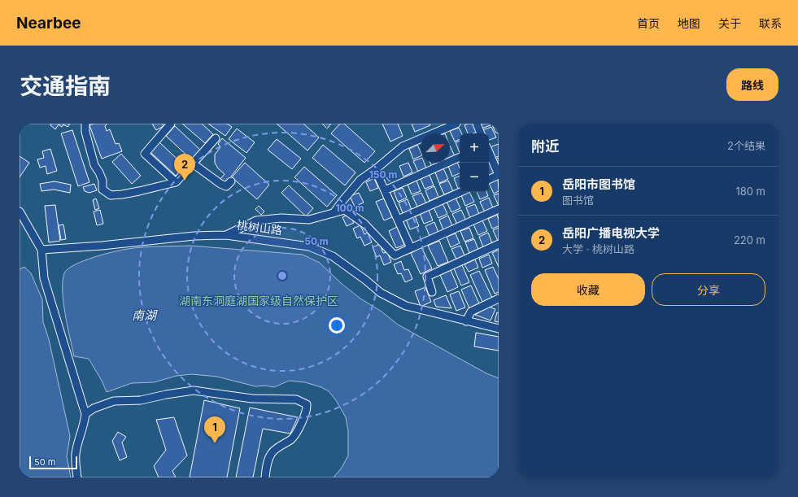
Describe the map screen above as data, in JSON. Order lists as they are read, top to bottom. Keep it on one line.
{"streets":{"street":["桃树山路"]},"water":["南湖"],"parks":["湖南东洞庭湖国家级自然保护区"],"scale_bar":"50 m","north":"top right","page":{"header":"Nearbee","nav":["首页","地图","关于","联系"],"title":"交通指南","buttons":["路线",["收藏","分享"]],"heading":["附近","2个结果"],"map_buttons":["+","−"],"pins":["2","1"],"list":[{"mark":"1","name":"岳阳市图书馆","note":"图书馆","value":"180 m"},{"mark":"2","name":"岳阳广播电视大学","note":"大学 · 桃树山路","value":"220 m"}],"scale":"50 m"},"rings":["150 m","100 m","50 m"]}
